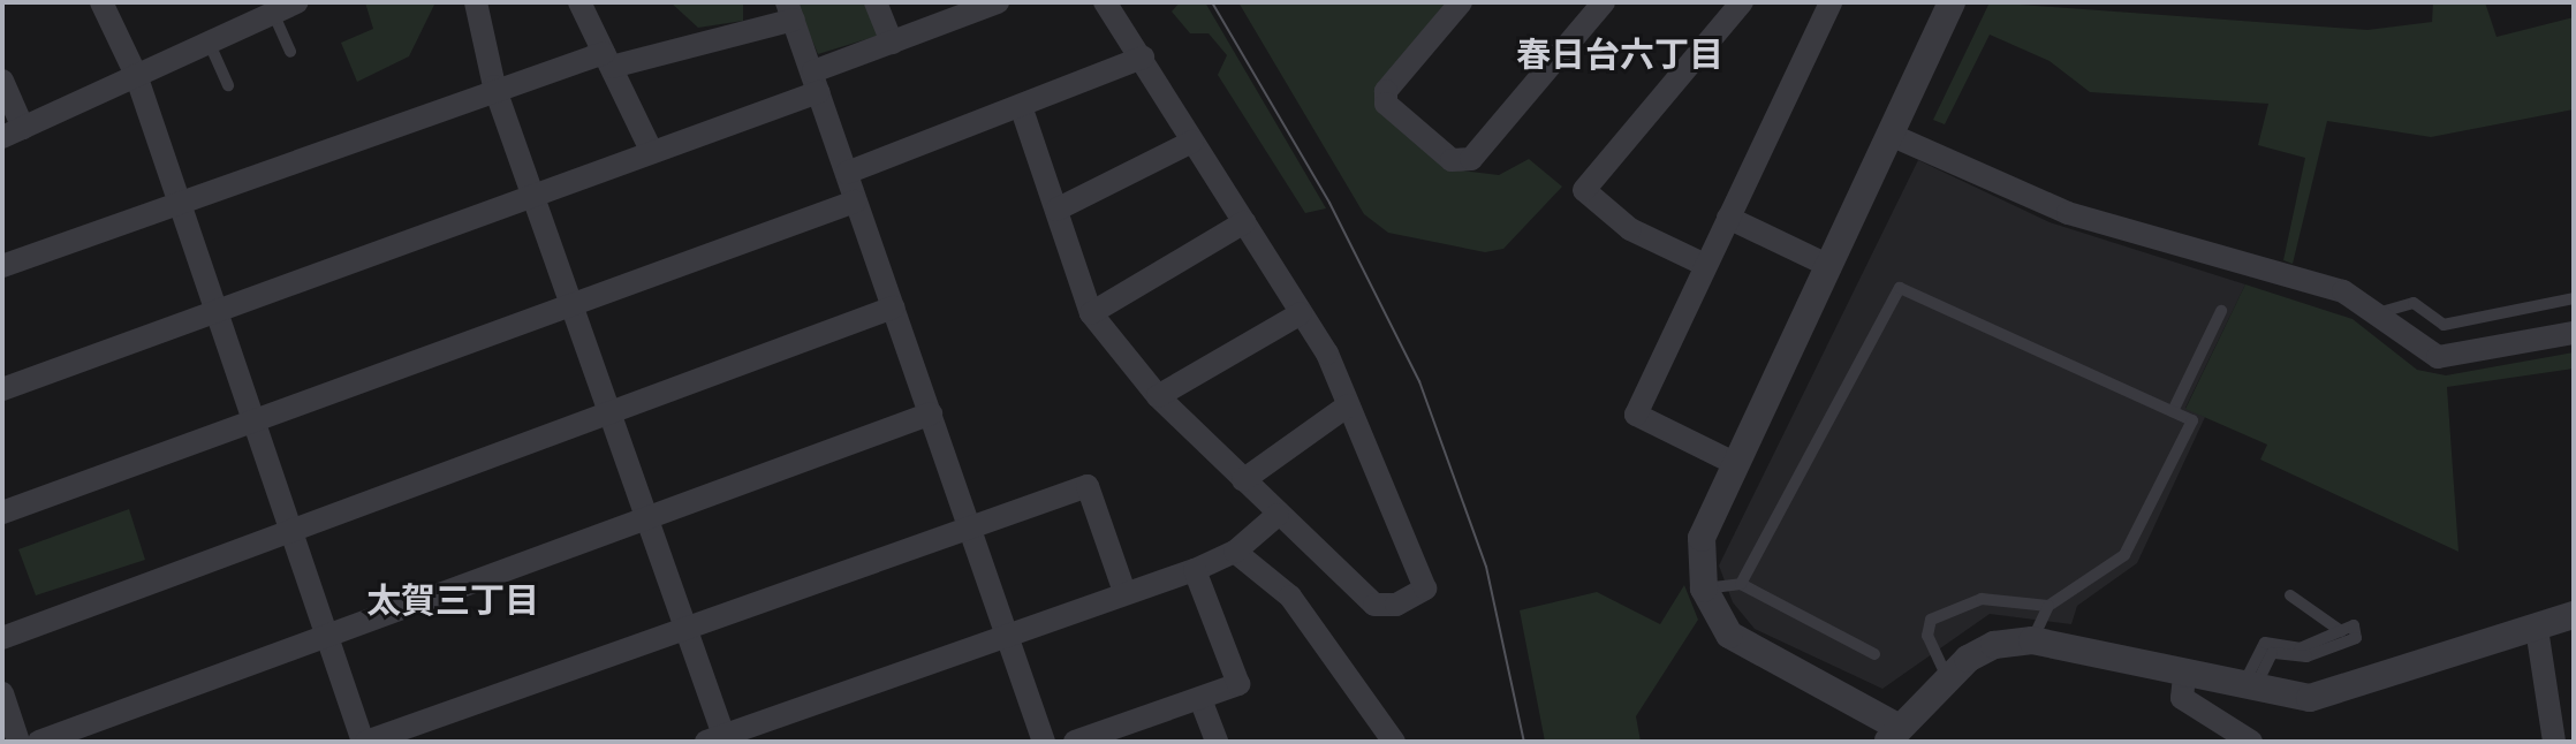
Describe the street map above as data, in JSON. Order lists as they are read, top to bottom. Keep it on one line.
{"districts":["春日台六丁目","太賀三丁目"]}
